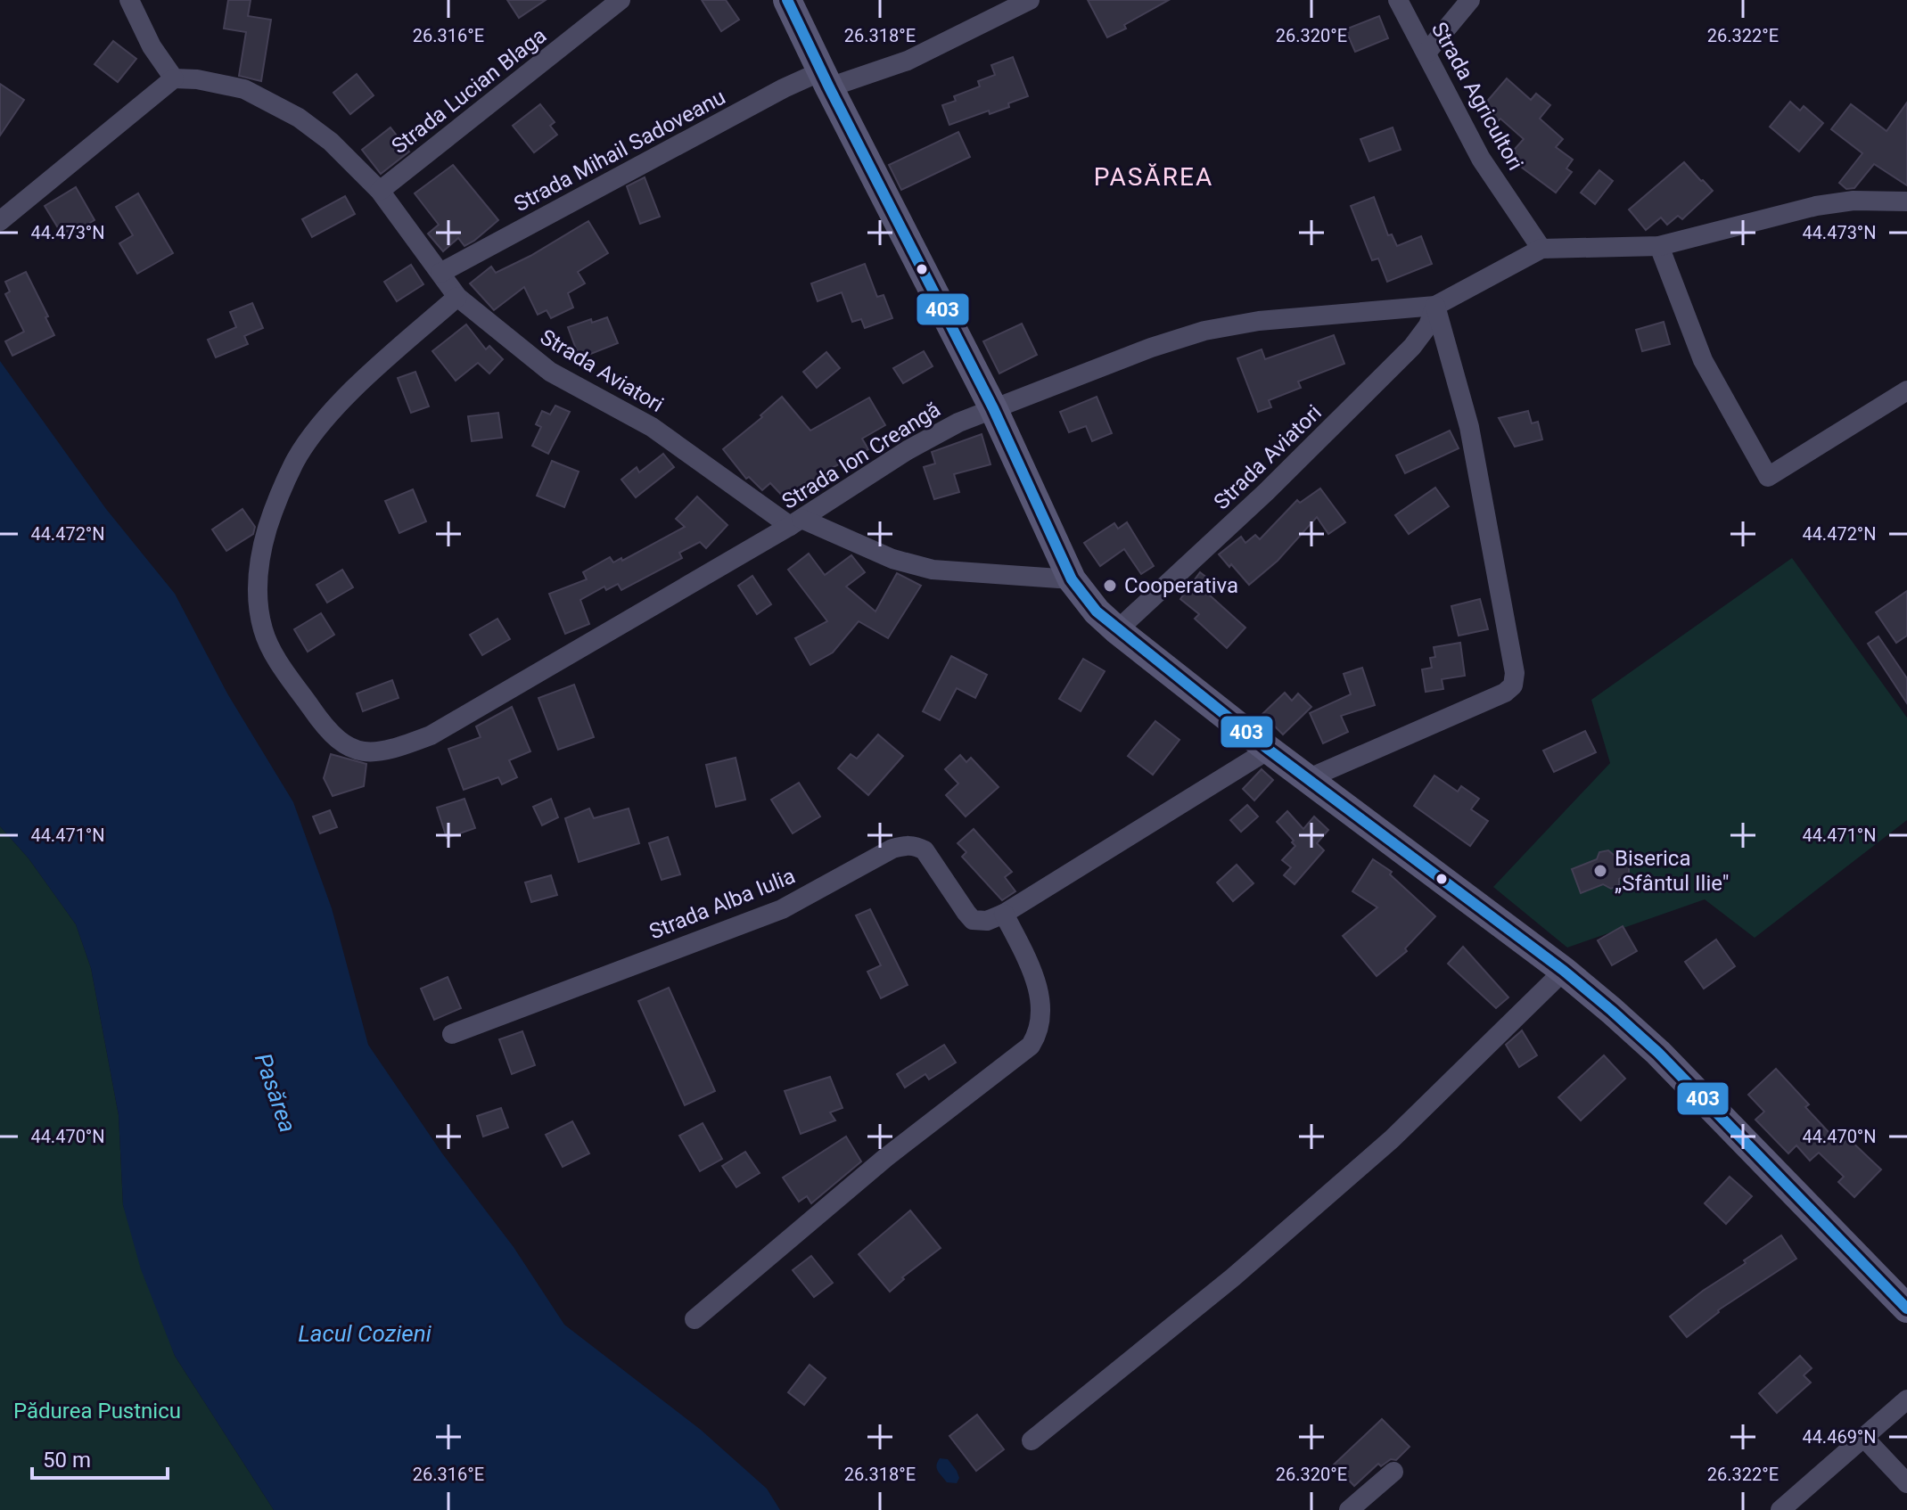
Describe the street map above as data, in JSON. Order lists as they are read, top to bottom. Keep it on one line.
{"streets":{"street":["Strada Lucian Blaga","Strada Agricultori","Strada Mihail Sadoveanu","Strada Aviatori","Strada Ion Creangă","Strada Alba Iulia"]},"crossings":[["Strada Lucian Blaga","Strada Aviatori"],["Strada Agricultori","Strada Ion Creangă"],["Strada Mihail Sadoveanu","Strada Aviatori"],["Strada Aviatori","Strada Ion Creangă"]],"districts":["PASĂREA"],"water":["Pasărea","Lacul Cozieni"],"parks":["Pădurea Pustnicu"],"places":["Cooperativa","Biserica „Sfântul Ilie\""],"lines":["transit line 403"],"scale_bar":"50 m","coordinates":["26.316°E","26.318°E","26.320°E","26.322°E","44.473°N","44.472°N","44.471°N","44.470°N","44.469°N"]}
